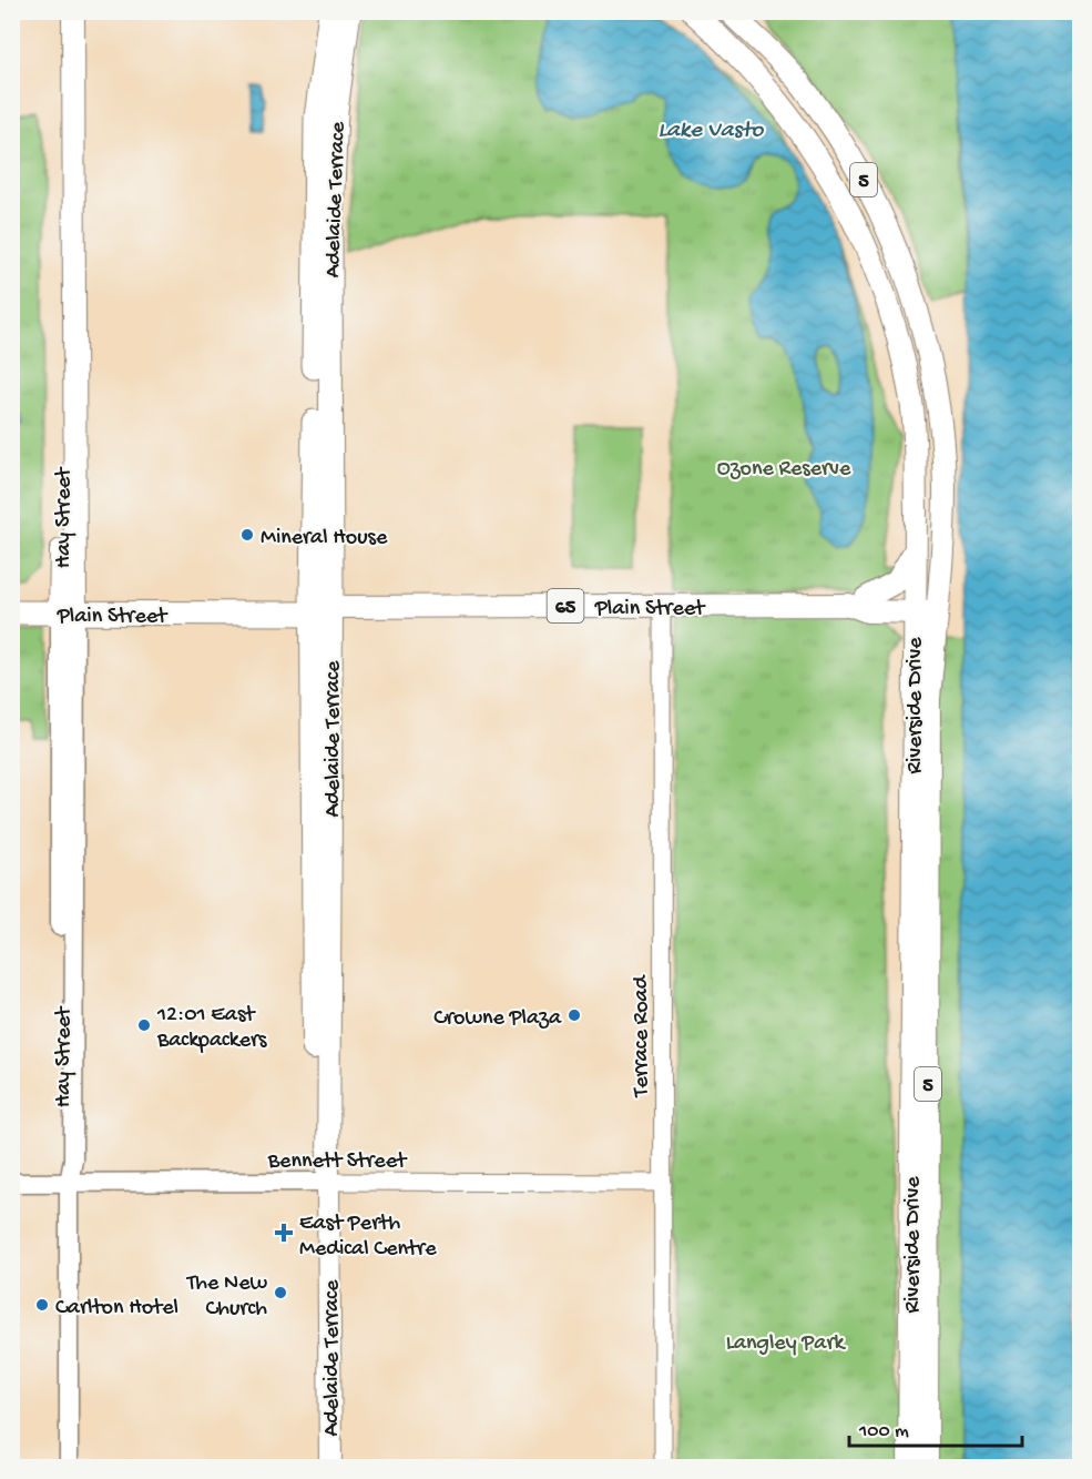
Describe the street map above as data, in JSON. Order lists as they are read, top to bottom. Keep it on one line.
{"streets":{"highway":["Adelaide Terrace","65","Plain Street"],"main road":["5","Hay Street","Riverside Drive","Bennett Street"],"street":["Terrace Road"]},"crossings":[["Adelaide Terrace","Plain Street"],["Adelaide Terrace","Bennett Street"],["Hay Street","Plain Street"],["Hay Street","Bennett Street"],["Plain Street","Riverside Drive"],["Plain Street","Terrace Road"],["Terrace Road","Bennett Street"]],"water":["Lake Vasto"],"parks":["Ozone Reserve","Langley Park"],"places":{"other":["Mineral House","Crowne Plaza","12:01 East Backpackers","The New Church","Carlton Hotel"],"health":["East Perth Medical Centre"]},"scale_bar":"100 m"}
